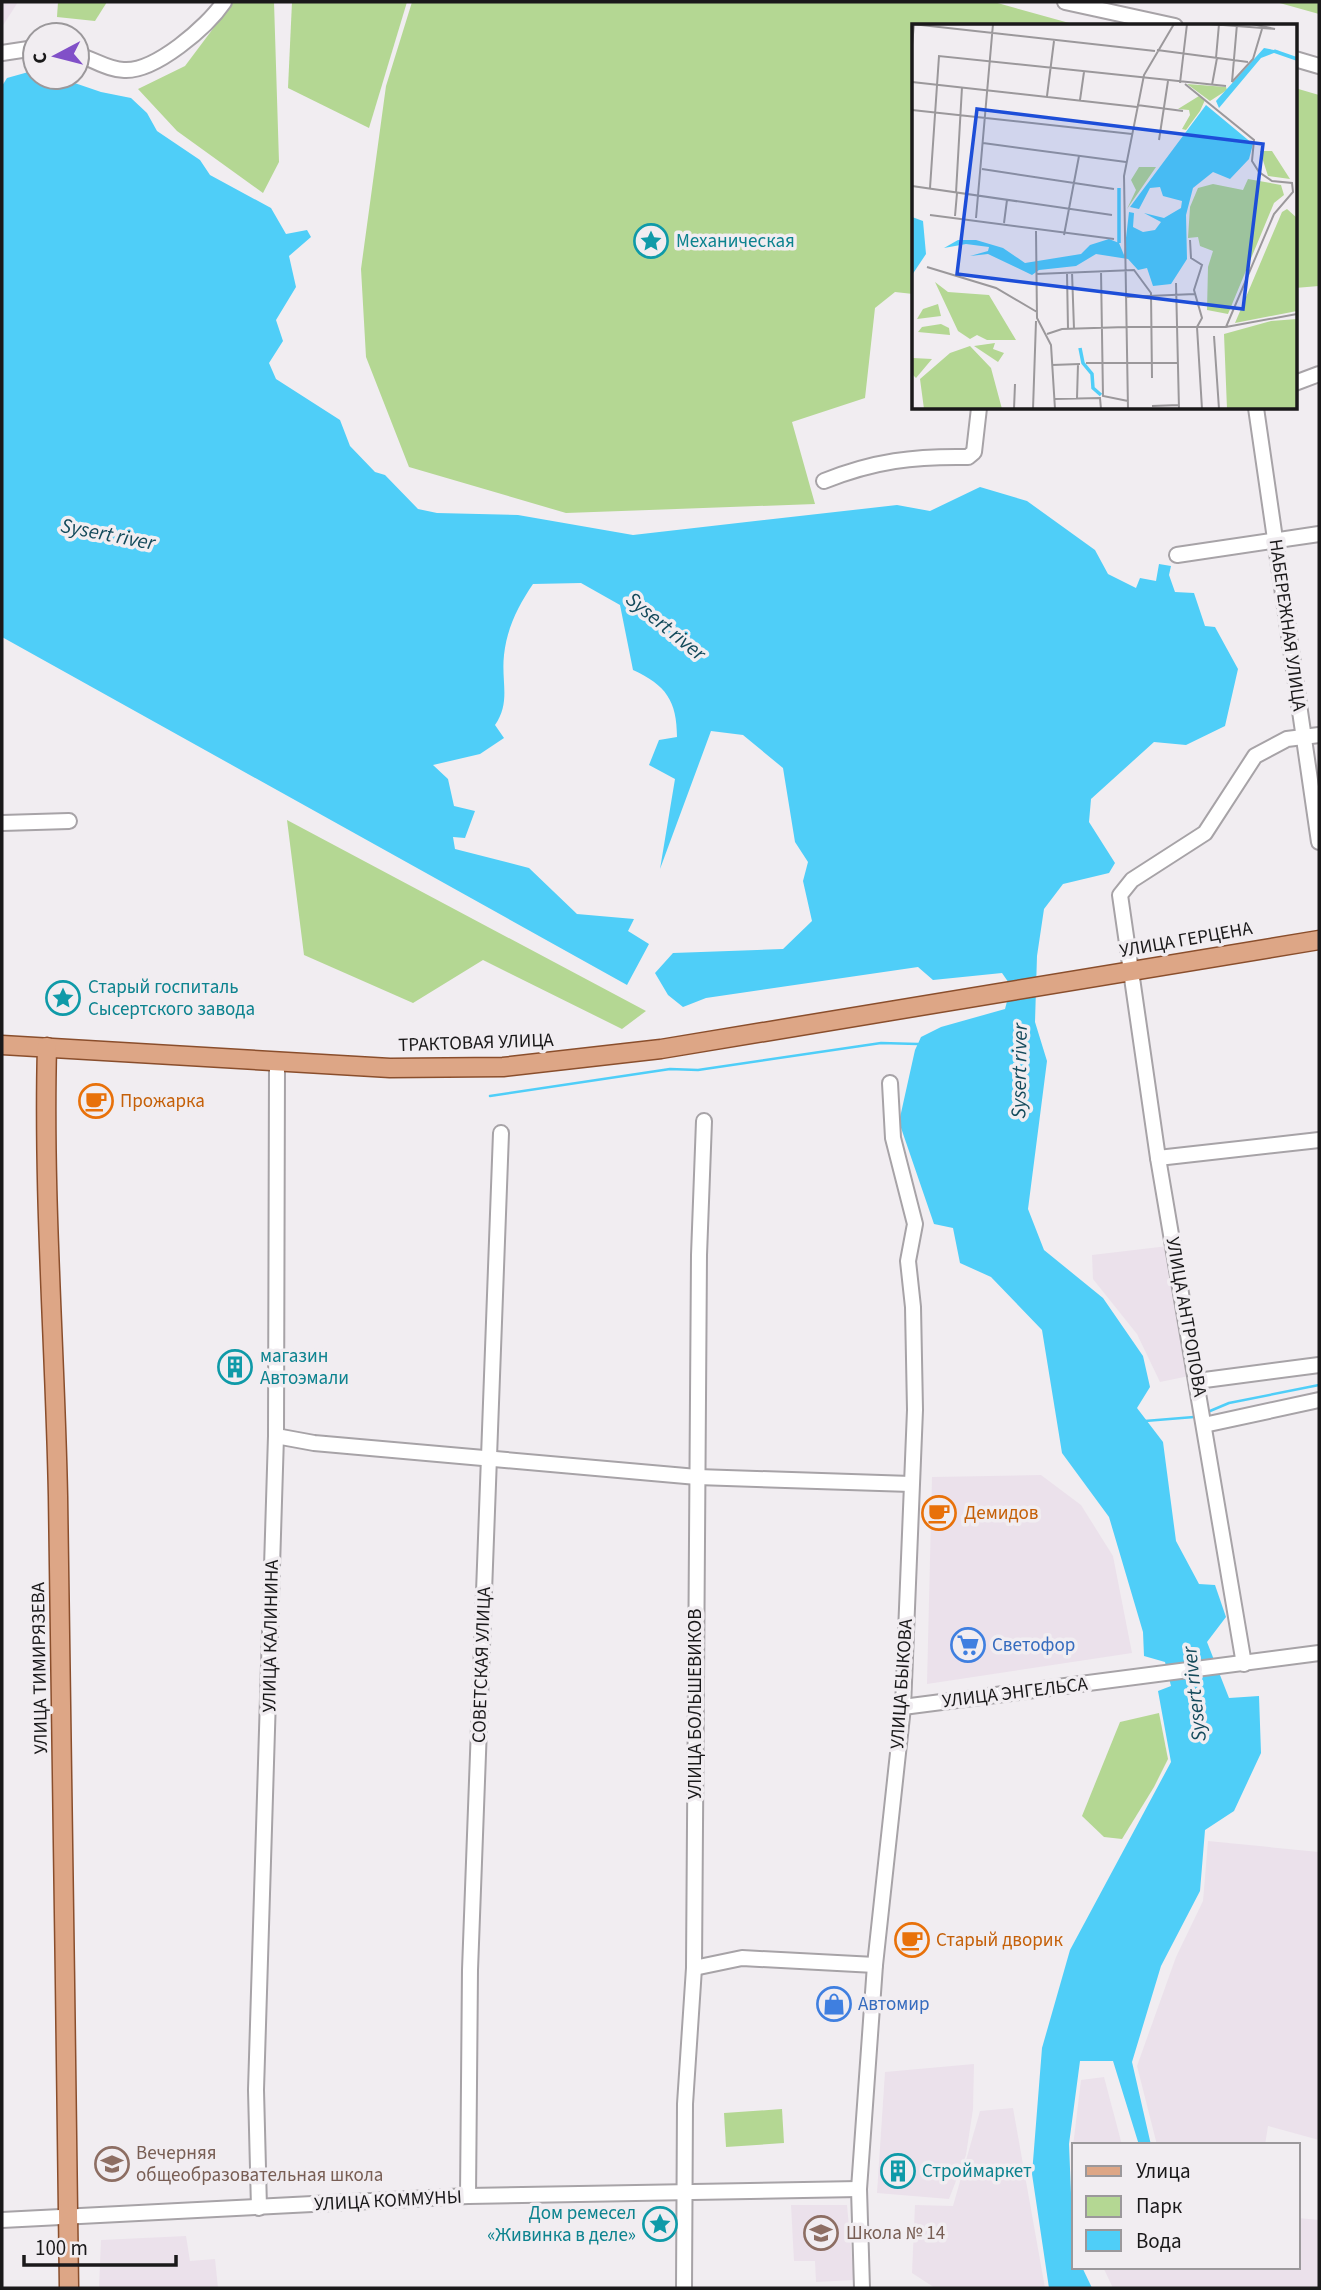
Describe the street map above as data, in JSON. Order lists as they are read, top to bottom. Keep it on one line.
{"streets":{"main road":["УЛИЦА ГЕРЦЕНА","ТРАКТОВАЯ УЛИЦА","УЛИЦА ТИМИРЯЗЕВА"],"street":["НАБЕРЕЖНАЯ УЛИЦА","УЛИЦА АНТРОПОВА","УЛИЦА КАЛИНИНА","СОВЕТСКАЯ УЛИЦА","УЛИЦА БЫКОВА","УЛИЦА ЭНГЕЛЬСА","УЛИЦА БОЛЬШЕВИКОВ","УЛИЦА КОММУНЫ"]},"crossings":[["НАБЕРЕЖНАЯ УЛИЦА","УЛИЦА АНТРОПОВА"],["УЛИЦА ГЕРЦЕНА","ТРАКТОВАЯ УЛИЦА"],["УЛИЦА ГЕРЦЕНА","УЛИЦА АНТРОПОВА"],["ТРАКТОВАЯ УЛИЦА","УЛИЦА КАЛИНИНА"],["ТРАКТОВАЯ УЛИЦА","УЛИЦА ТИМИРЯЗЕВА"],["УЛИЦА АНТРОПОВА","УЛИЦА ЭНГЕЛЬСА"],["УЛИЦА КАЛИНИНА","УЛИЦА КОММУНЫ"],["СОВЕТСКАЯ УЛИЦА","УЛИЦА КОММУНЫ"],["УЛИЦА ТИМИРЯЗЕВА","УЛИЦА КОММУНЫ"],["УЛИЦА БЫКОВА","УЛИЦА ЭНГЕЛЬСА"],["УЛИЦА БЫКОВА","УЛИЦА КОММУНЫ"],["УЛИЦА БОЛЬШЕВИКОВ","УЛИЦА КОММУНЫ"]],"water":["Sysert river"],"places":{"place":["Механическая","Старый госпиталь Сысертского завода","Дом ремесел «Живинка в деле»"],"cafe":["Прожарка","Демидов","Старый дворик"],"building":["магазин Автоэмали","Строймаркет"],"supermarket":["Светофор"],"shop":["Автомир"],"school or university":["Вечерняя общеобразовательная школа","Школа № 14"]},"legend":["Улица","Парк","Вода"],"scale_bar":"100 m","north":"left"}
